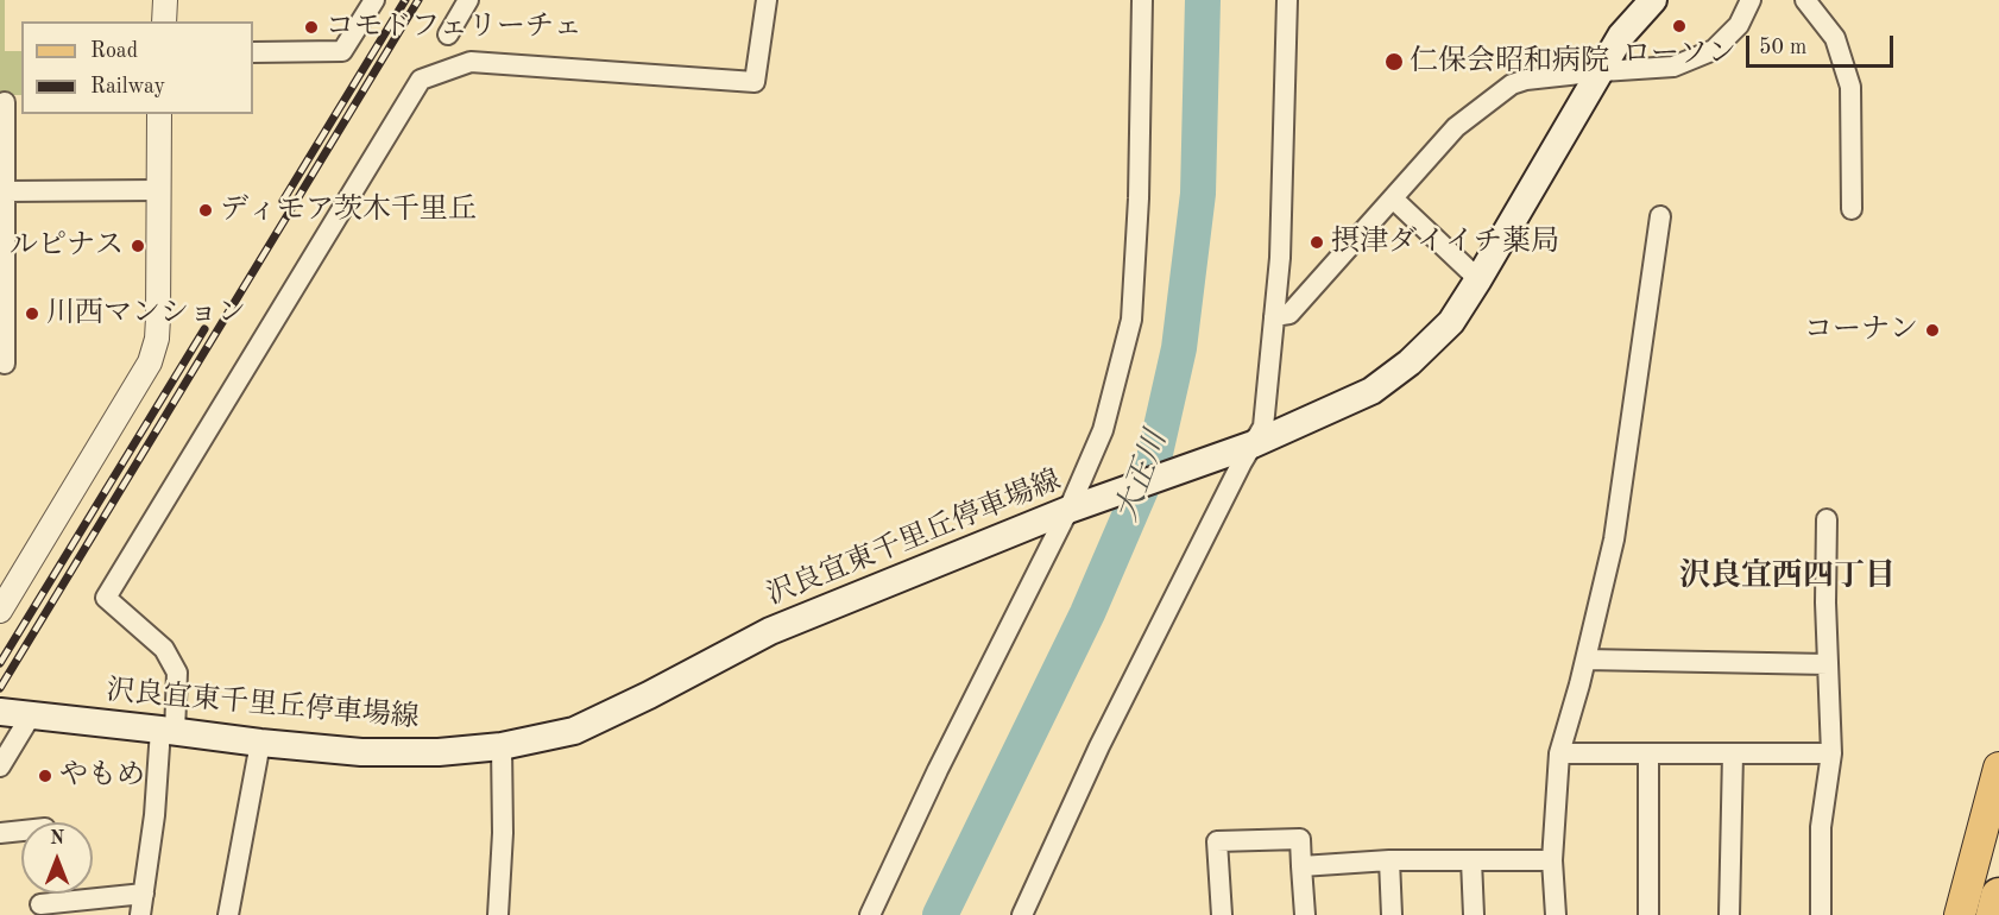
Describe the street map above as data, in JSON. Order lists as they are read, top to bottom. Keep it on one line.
{"streets":{"main road":["沢良宜東千里丘停車場線"]},"districts":["沢良宜西四丁目"],"water":["大正川"],"places":["ローソン","コモドフェリーチェ","仁保会昭和病院","ディモア茨木千里丘","摂津ダイイチ薬局","ルピナス","川西マンション","コーナン","やもめ"],"legend":["Road","Railway"],"scale_bar":"50 m","north":"top"}
